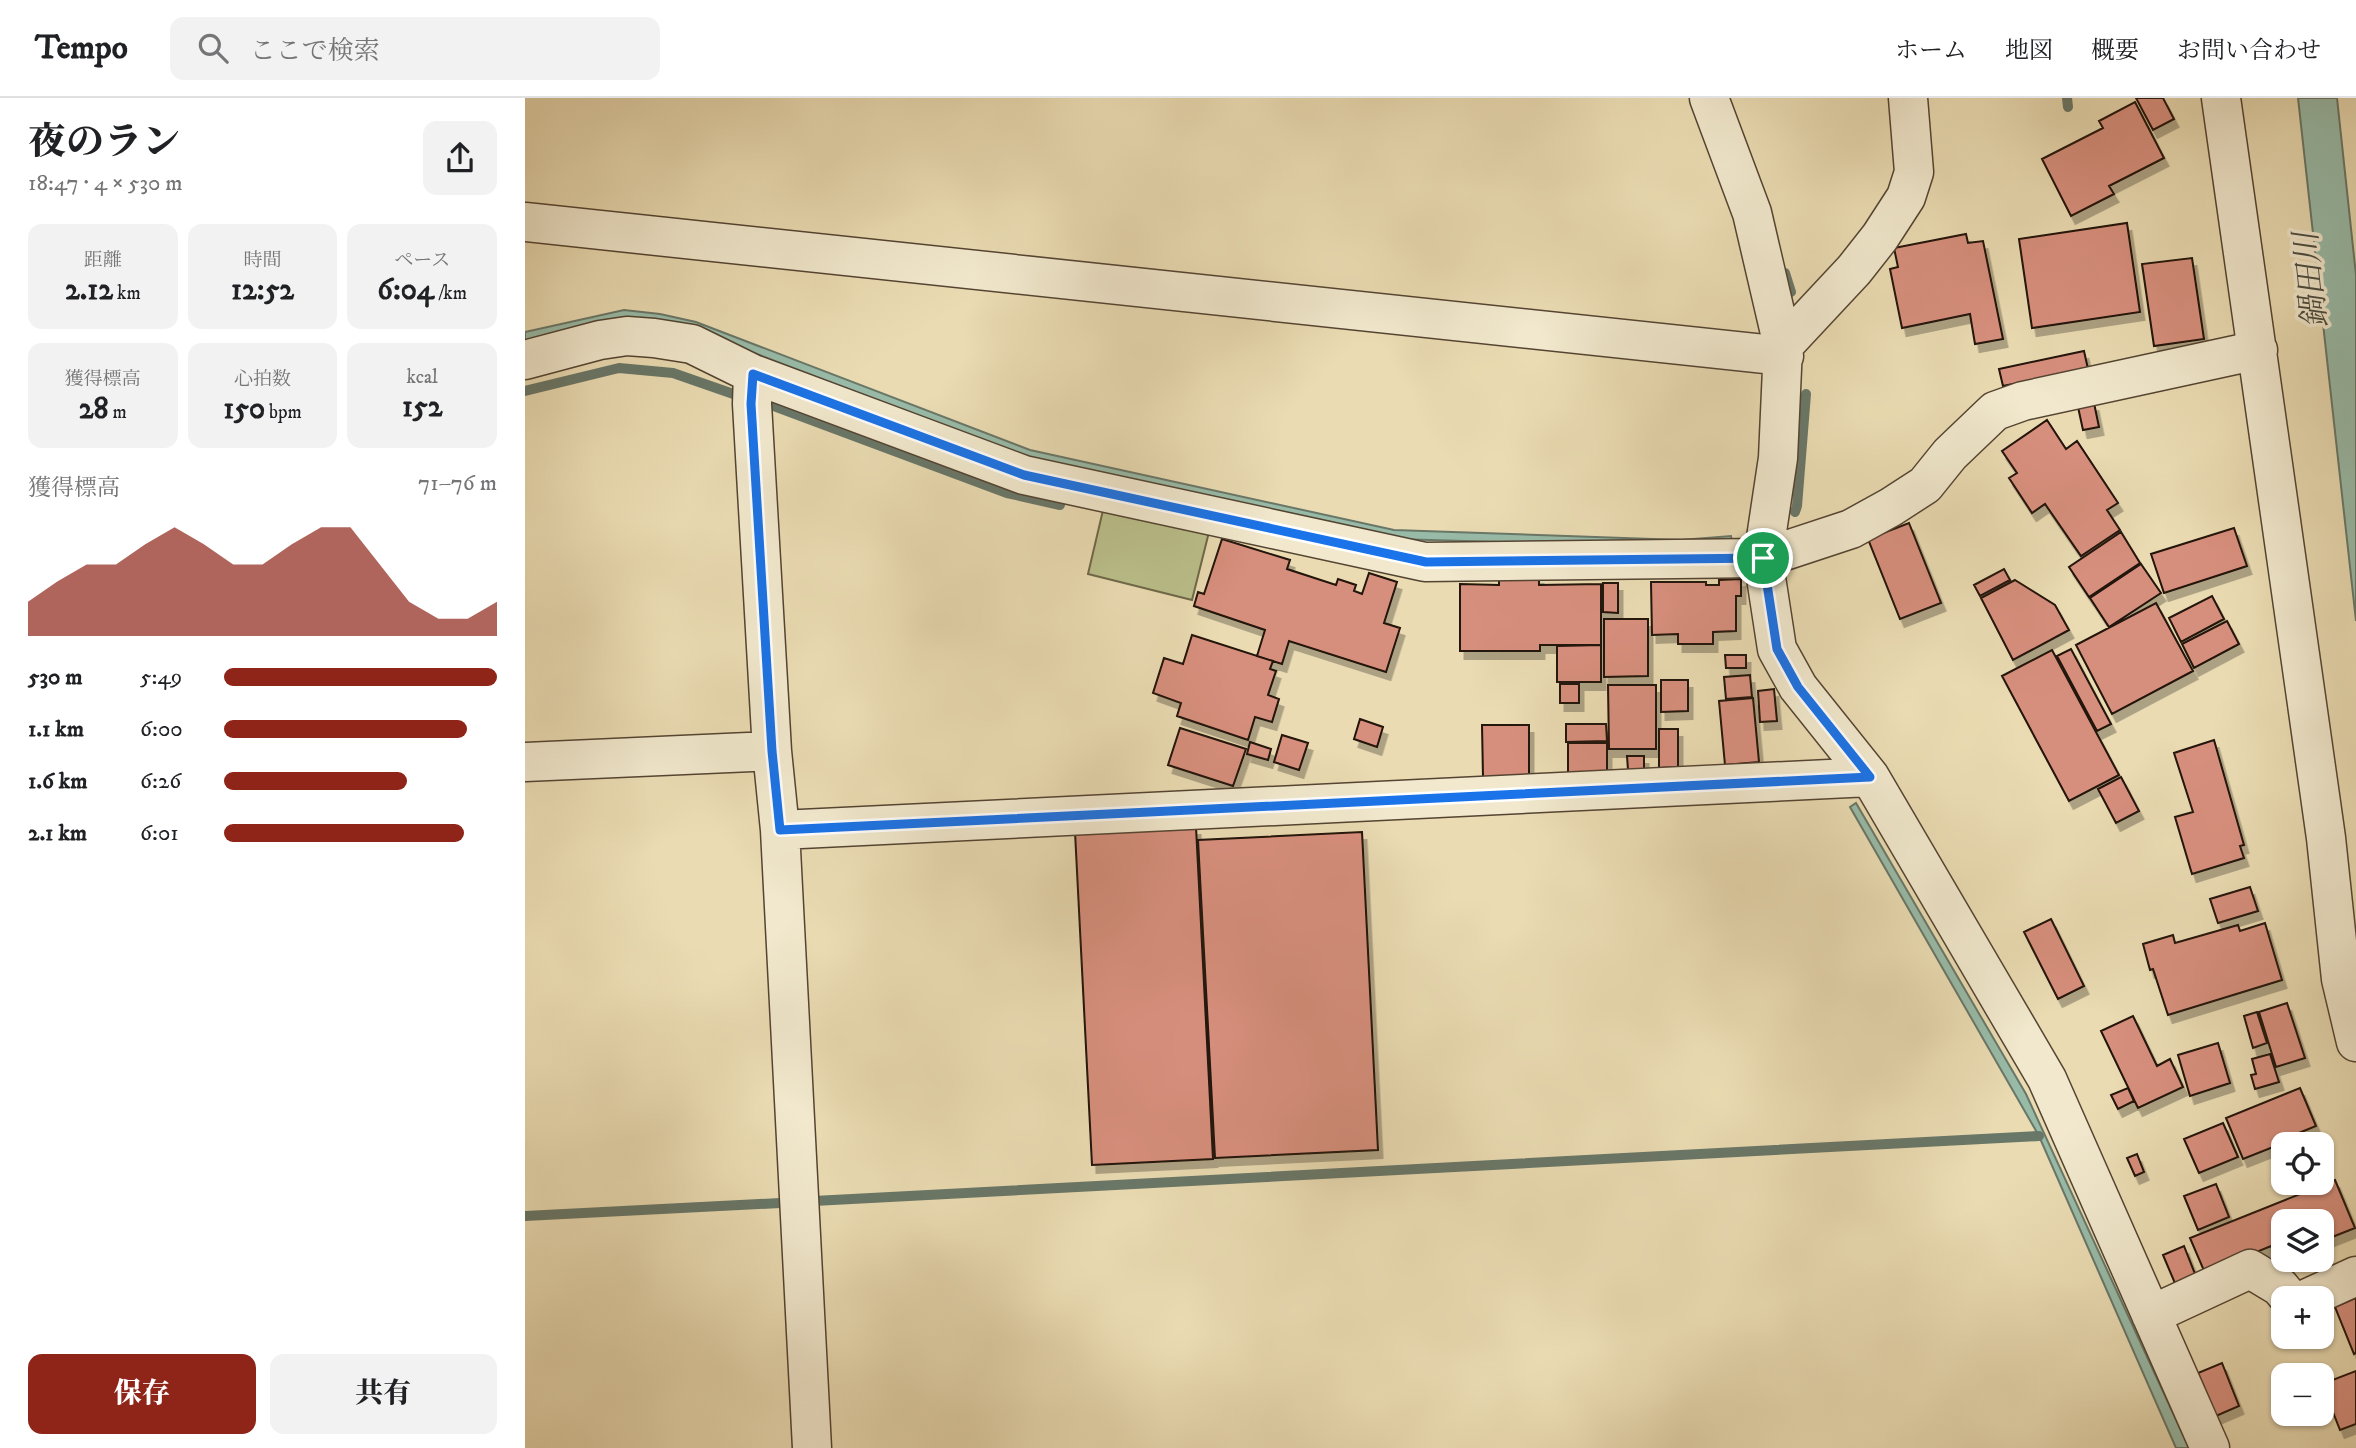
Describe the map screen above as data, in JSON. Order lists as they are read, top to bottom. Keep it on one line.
{"water":["鍋田川"],"page":{"header":"Tempo","search":"ここで検索","nav":["ホーム","地図","概要","お問い合わせ"],"heading":["夜のラン","18:47 · 4 × 530 m"],"stats":[["距離","2.12 km"],["時間","12:52"],["ペース","6:04 /km"],["獲得標高","28 m"],["心拍数","150 bpm"],["kcal","152"]],"chart":["獲得標高","71–76 m"],"list":[{"name":"530 m","note":"5:49"},{"name":"1.1 km","note":"6:00"},{"name":"1.6 km","note":"6:26"},{"name":"2.1 km","note":"6:01"}],"map_buttons":["+","−"],"buttons":["保存","共有"]}}
